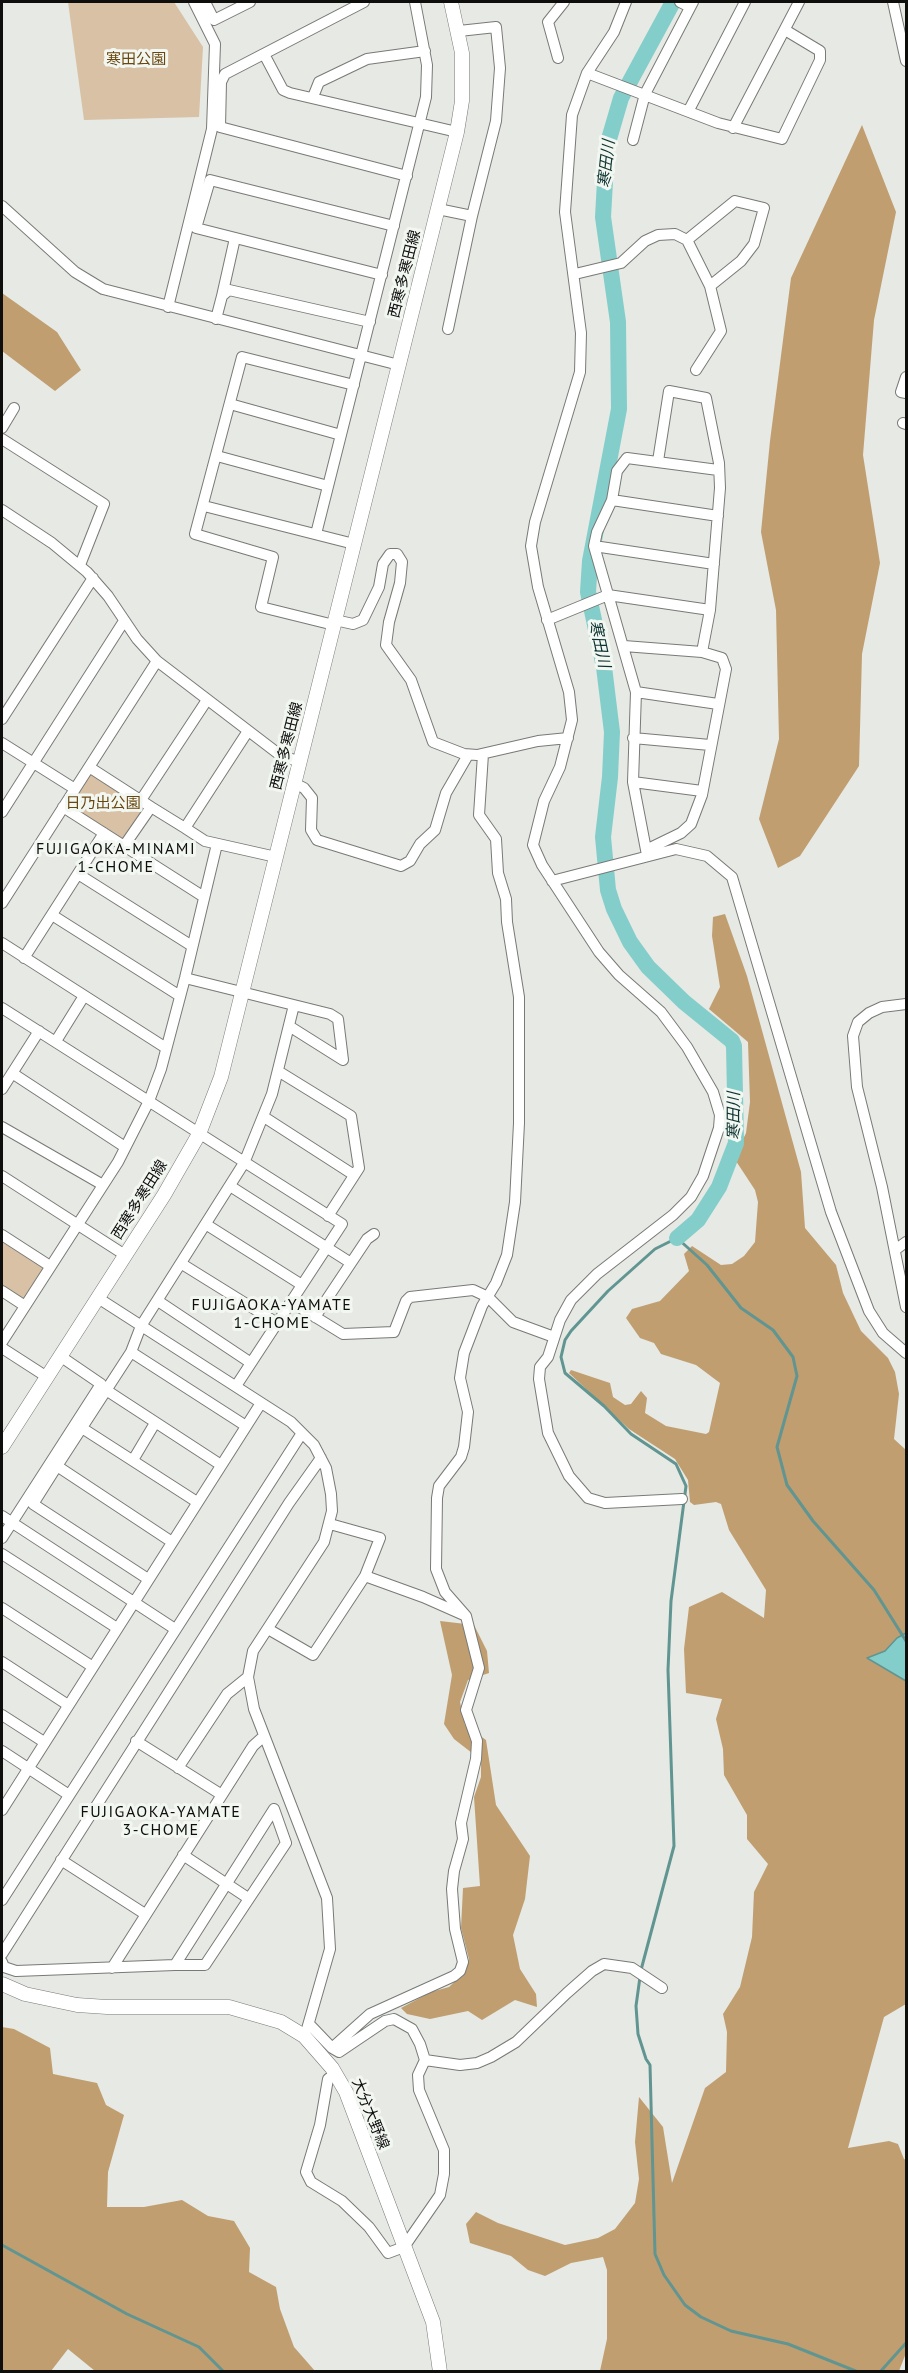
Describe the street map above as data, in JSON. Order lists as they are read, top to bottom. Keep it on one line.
{"streets":{"main road":["西寒多寒田線","大分大野線"]},"districts":["FUJIGAOKA-MINAMI 1-CHOME","FUJIGAOKA-YAMATE 1-CHOME","FUJIGAOKA-YAMATE 3-CHOME"],"water":["寒田川"],"parks":["寒田公園","日乃出公園"]}
